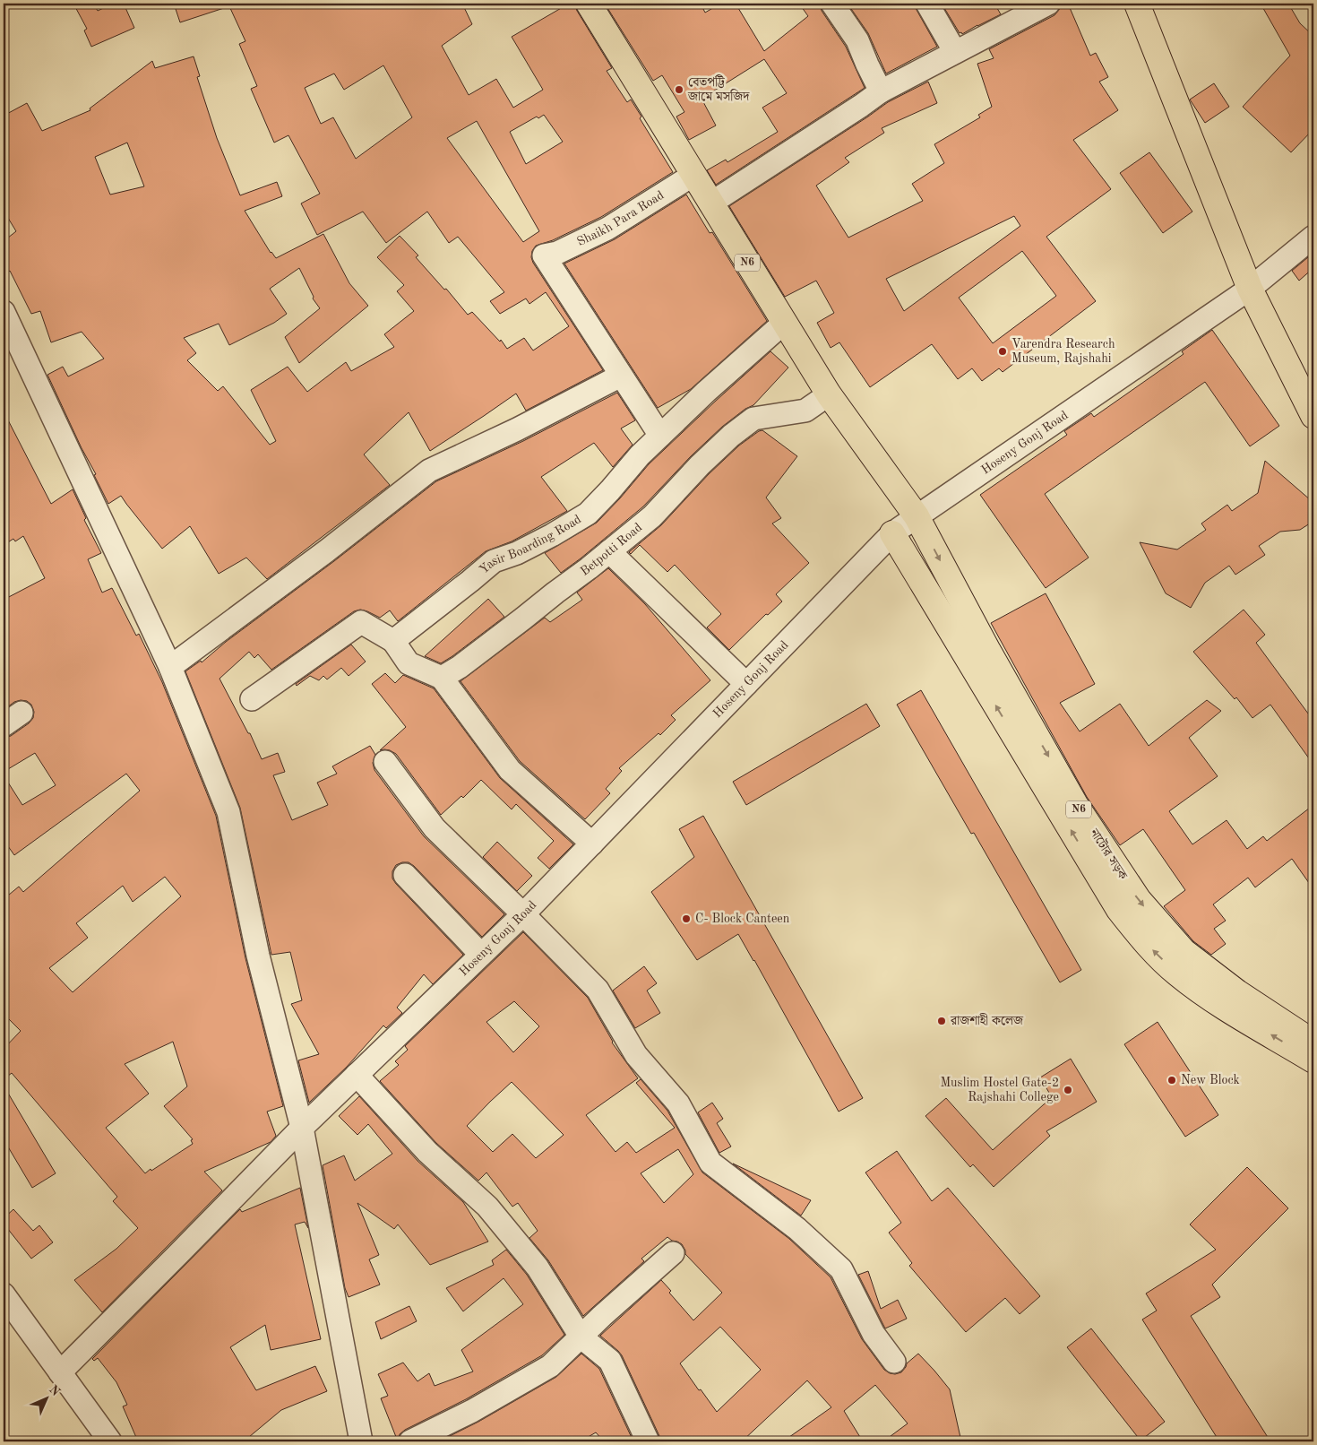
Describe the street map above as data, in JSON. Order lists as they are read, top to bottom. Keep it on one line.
{"streets":{"main road":["N6","নাটোর সড়ক"],"street":["Shaikh Para Road","Hoseny Gonj Road","Yasir Boarding Road","Betpotti Road"]},"crossings":[["Shaikh Para Road","N6"],["N6","Hoseny Gonj Road"],["N6","Yasir Boarding Road"],["N6","Betpotti Road"],["N6","নাটোর সড়ক"],["Hoseny Gonj Road","নাটোর সড়ক"]],"places":["বেতপট্টি জামে মসজিদ","Varendra Research Museum, Rajshahi","C- Block Canteen","রাজশাহী কলেজ","New Block","Muslim Hostel Gate-2 Rajshahi College"],"north":"top right"}
